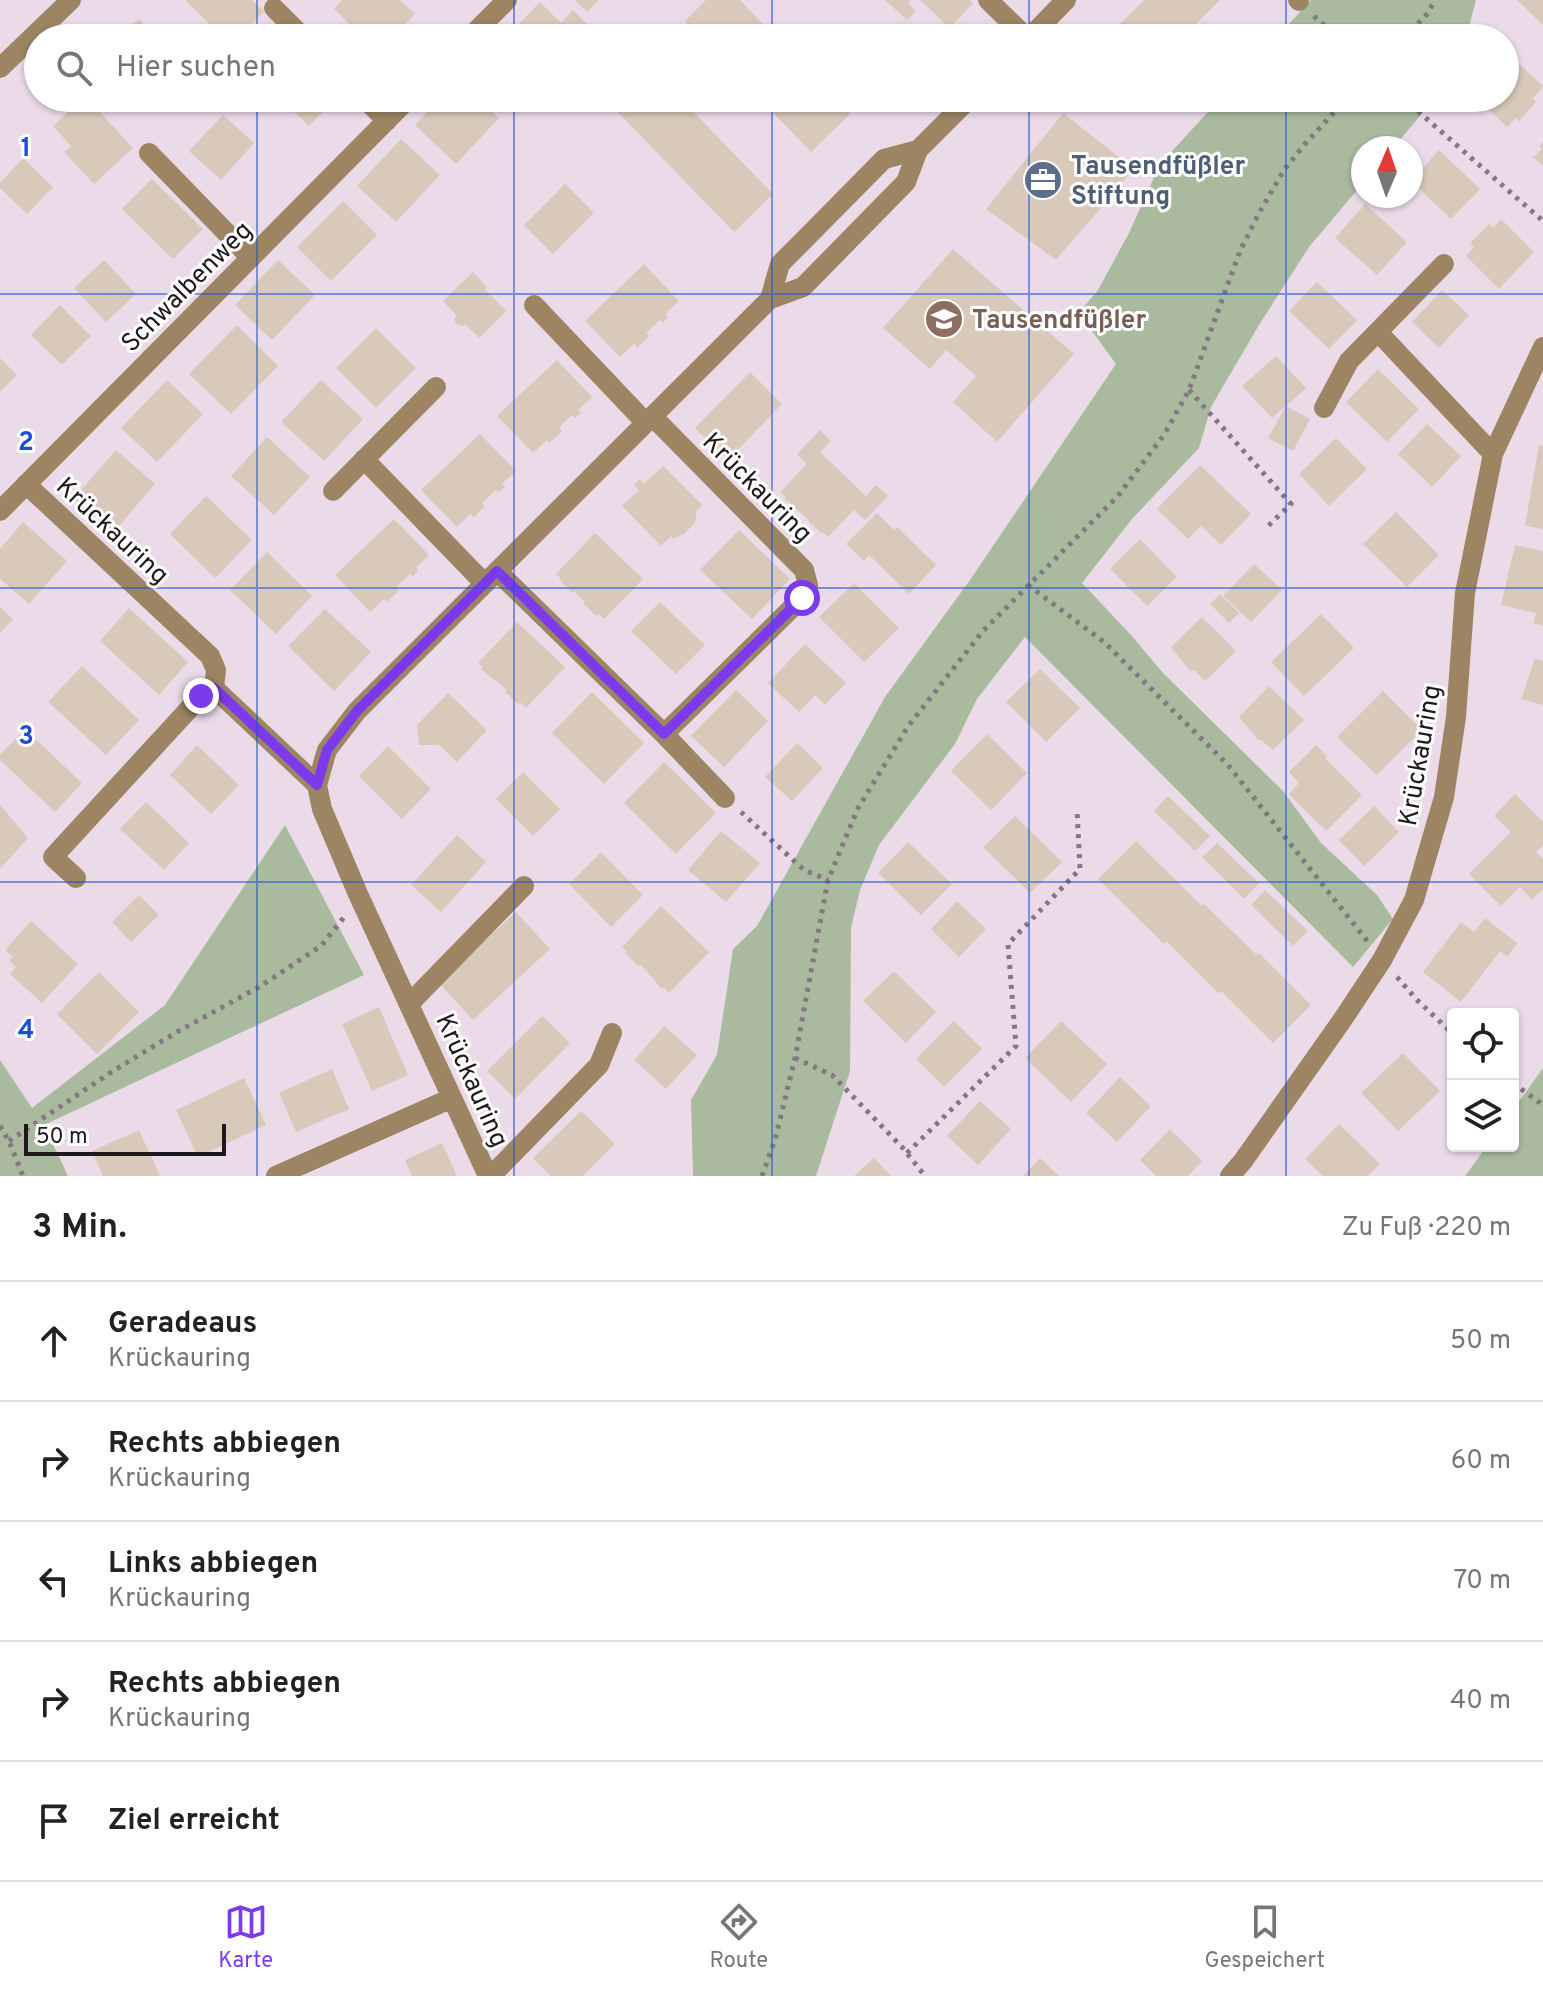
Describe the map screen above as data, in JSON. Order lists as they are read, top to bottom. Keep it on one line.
{"streets":{"street":["Schwalbenweg","Krückauring"]},"crossings":[["Schwalbenweg","Krückauring"]],"places":{"office":["Tausendfüßler Stiftung"],"school or university":["Tausendfüßler"]},"scale_bar":"50 m","north":"top","page":{"search":"Hier suchen","scale":"50 m","heading":["3 Min.","Zu Fuß · 220 m"],"list":[["Geradeaus","Krückauring","50 m"],["Rechts abbiegen","Krückauring","60 m"],["Links abbiegen","Krückauring","70 m"],["Rechts abbiegen","Krückauring","40 m"],"Ziel erreicht"],"nav":["Karte","Route","Gespeichert"]},"grid":{"rows":["1","2","3","4"]}}
